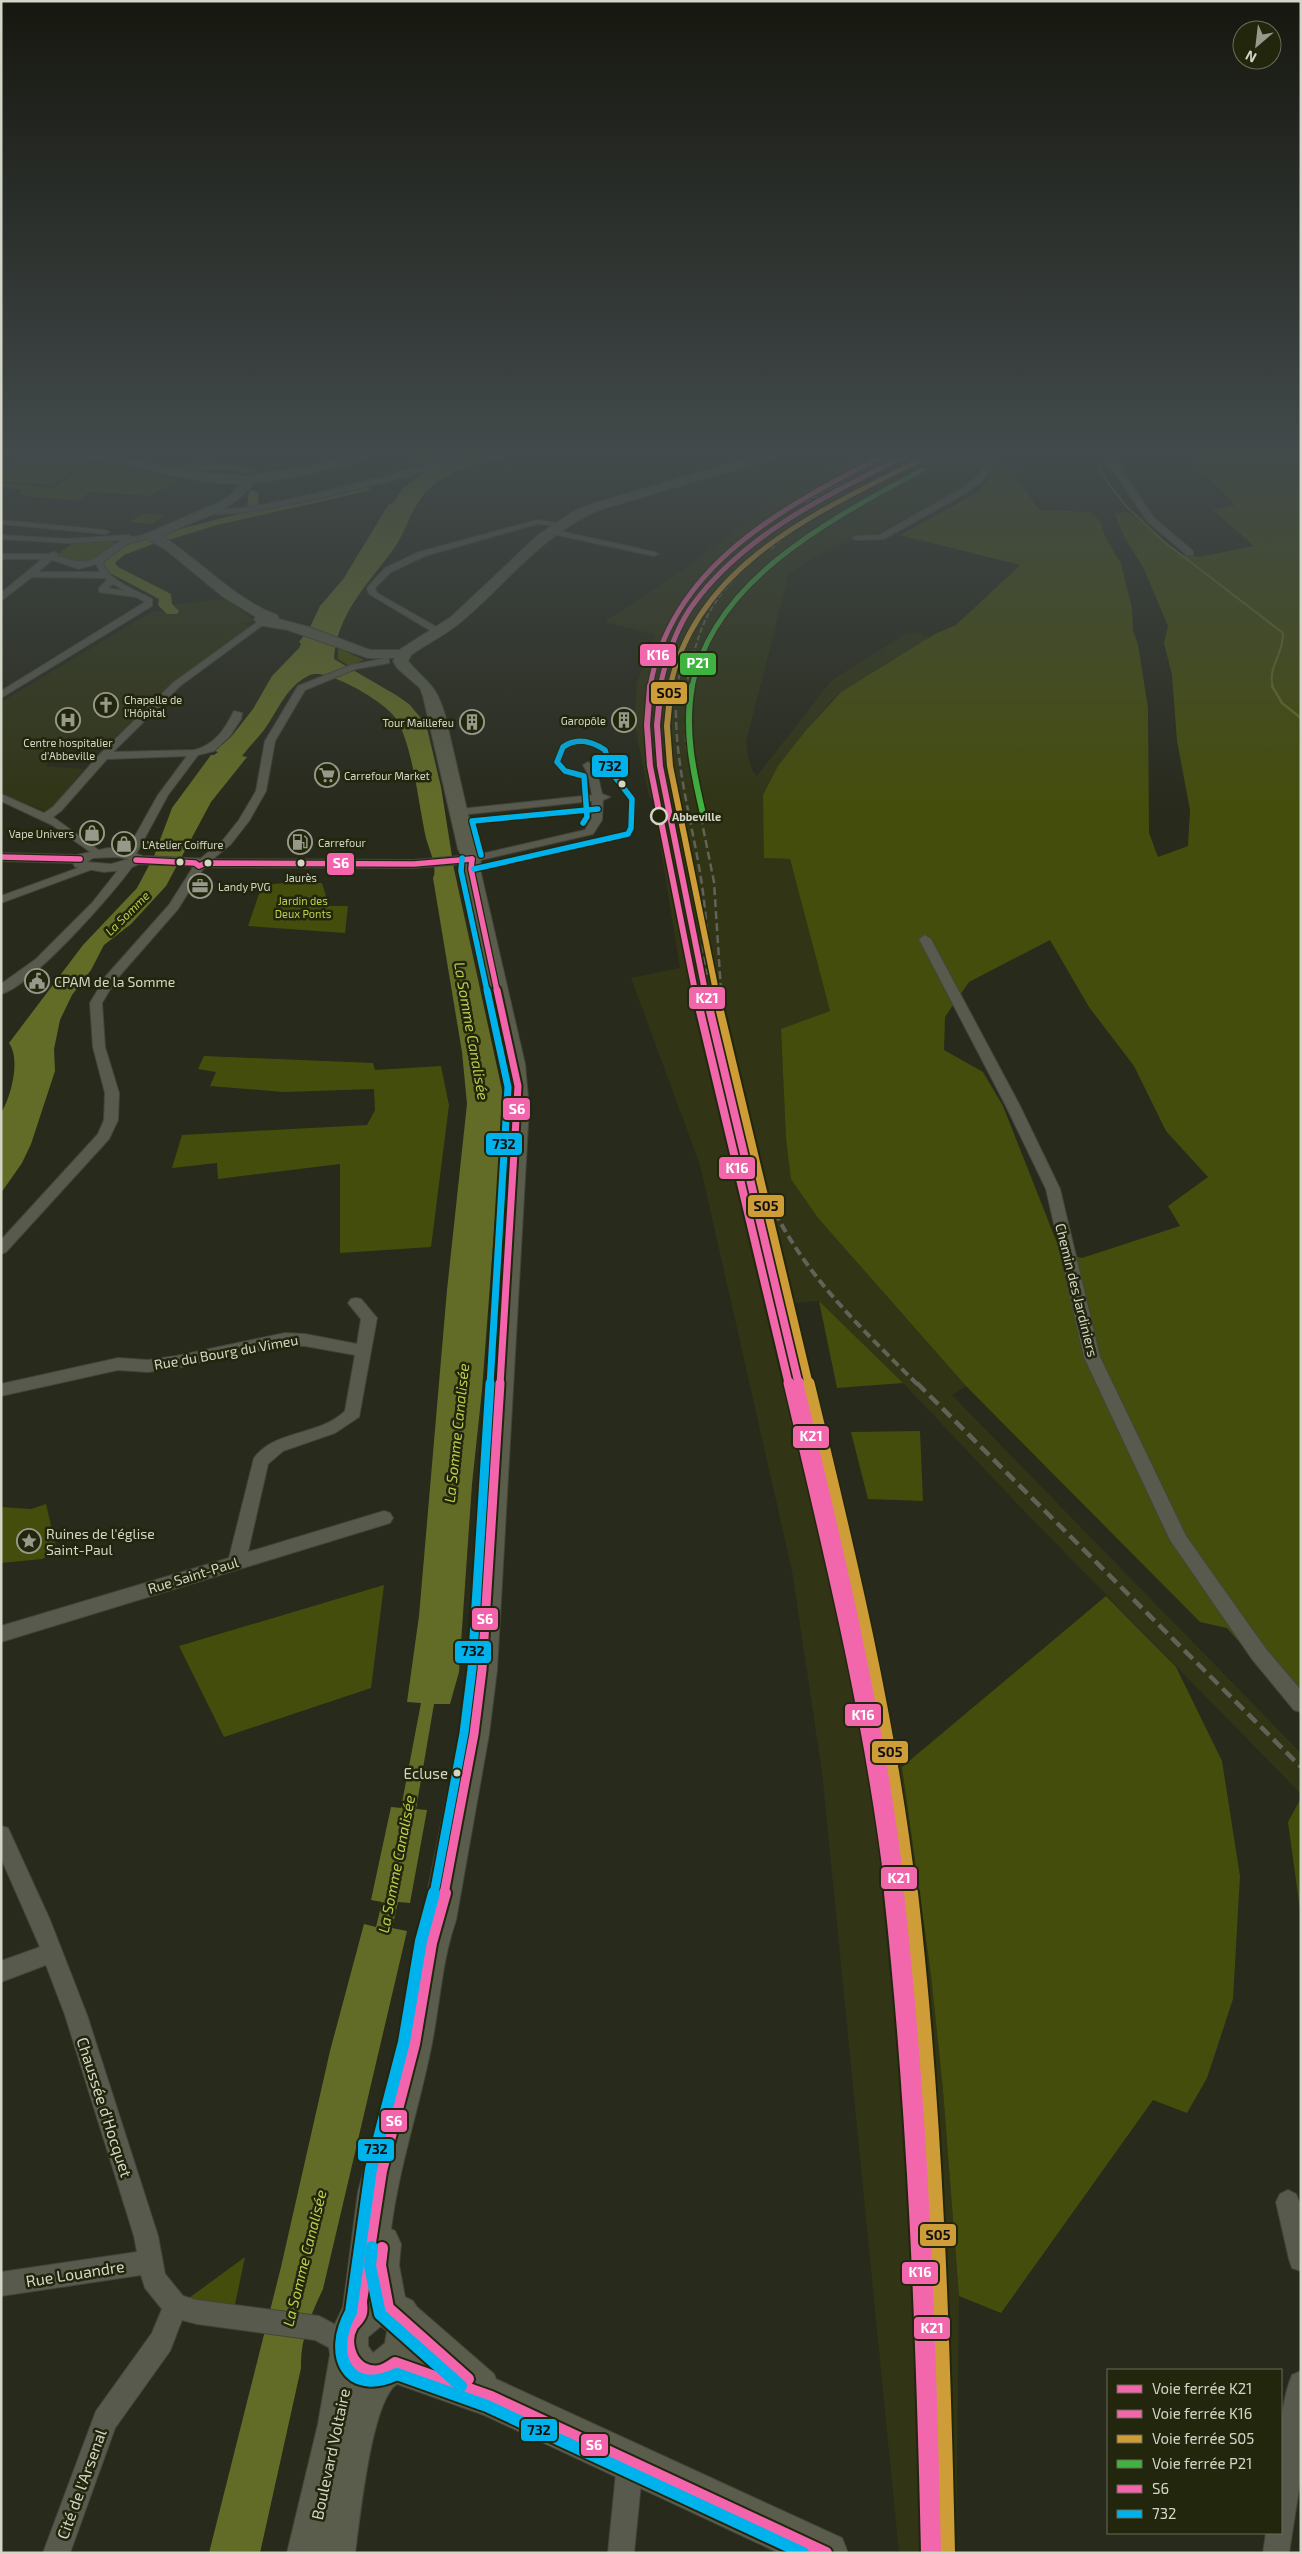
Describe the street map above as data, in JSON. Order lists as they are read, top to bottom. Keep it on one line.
{"streets":{"main road":["Boulevard Voltaire"],"street":["Chemin des Jardiniers","Rue du Bourg du Vimeu","Rue Saint-Paul","Chaussée d'Hocquet","Rue Louandre","Cité de l'Arsenal"]},"crossings":[["Chaussée d'Hocquet","Rue Louandre"],["Chaussée d'Hocquet","Cité de l'Arsenal"]],"water":["La Somme","La Somme Canalisée"],"parks":["Jardin des Deux Ponts"],"places":{"church":["Chapelle de l'Hôpital"],"hospital":["Centre hospitalier d'Abbeville"],"building":["Garopôle","Tour Maillefeu"],"supermarket":["Carrefour Market"],"other":["Abbeville","Jaurès","Ecluse"],"shop":["Vape Univers","L'Atelier Coiffure"],"fuel station":["Carrefour"],"office":["Landy PVG"],"public building":["CPAM de la Somme"],"place":["Ruines de l'église Saint-Paul"]},"lines":["rail line K21","rail line K16","rail line S05","rail line P21","transit line 732","transit line S6"],"legend":["Voie ferrée K21","Voie ferrée K16","Voie ferrée S05","Voie ferrée P21","S6","732"],"north":"bottom left"}
